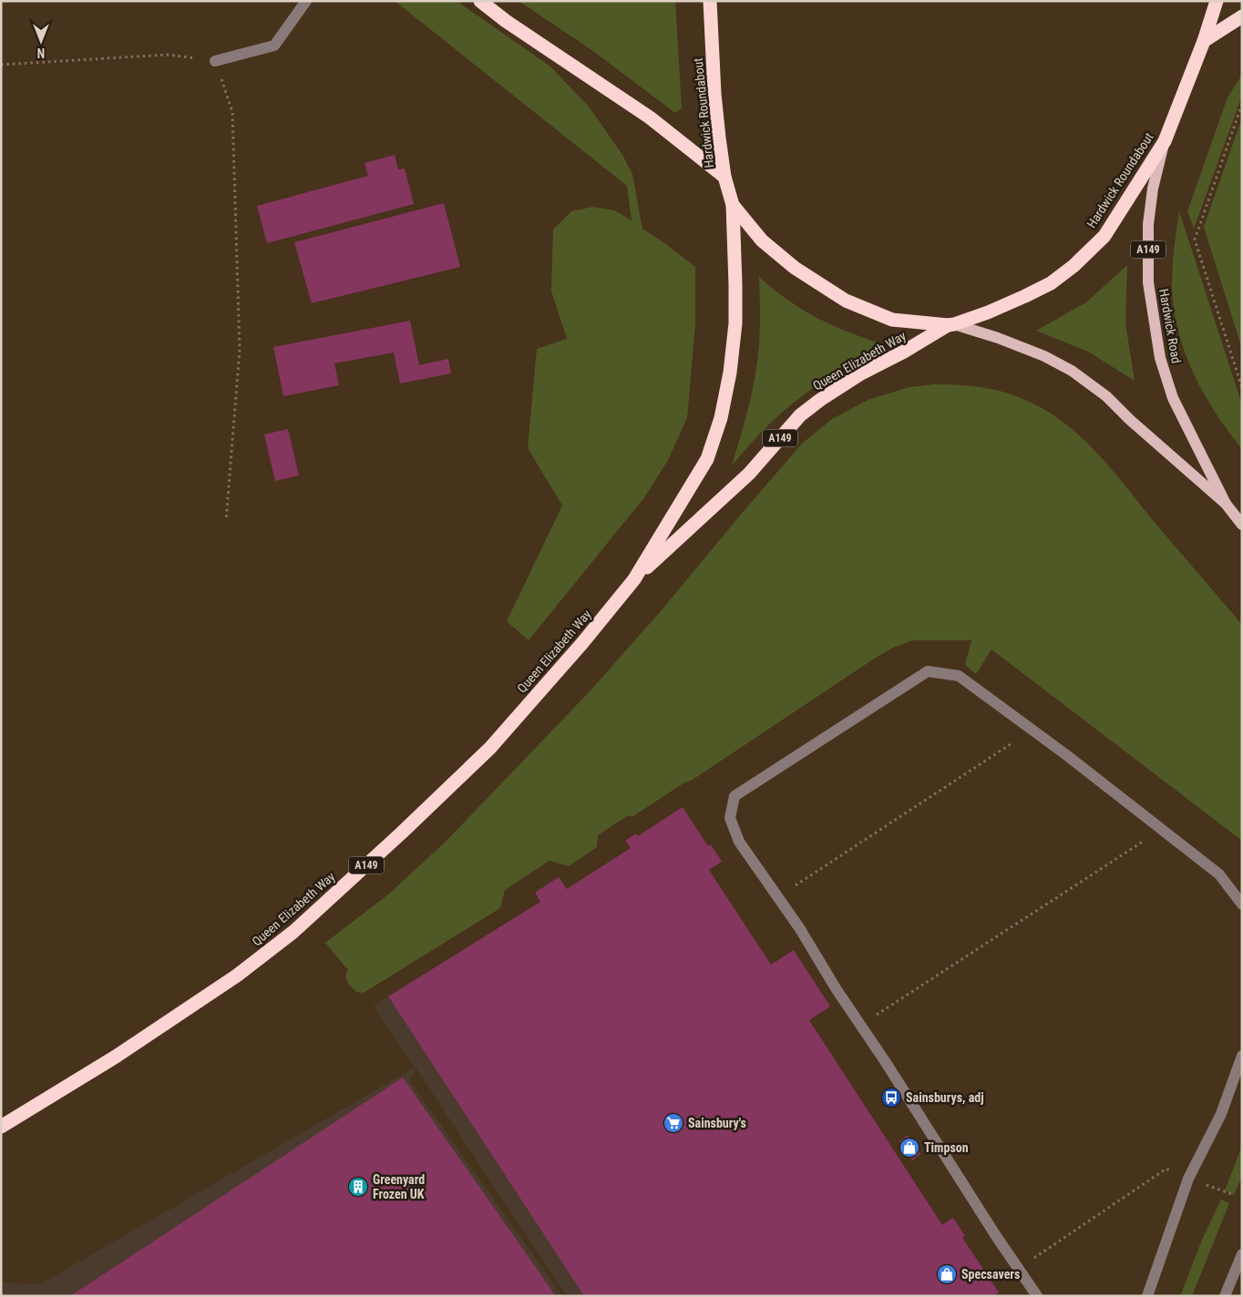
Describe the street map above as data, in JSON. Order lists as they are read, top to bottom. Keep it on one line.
{"streets":{"highway":["Hardwick Roundabout","A149","Queen Elizabeth Way"],"main road":["Hardwick Road"]},"crossings":[["Hardwick Roundabout","Hardwick Road"],["Hardwick Roundabout","Queen Elizabeth Way"],["Hardwick Road","Queen Elizabeth Way"]],"places":{"bus stop":["Sainsburys, adj"],"supermarket":["Sainsbury's"],"shop":["Timpson","Specsavers"],"building":["Greenyard Frozen UK"]},"north":"bottom"}
